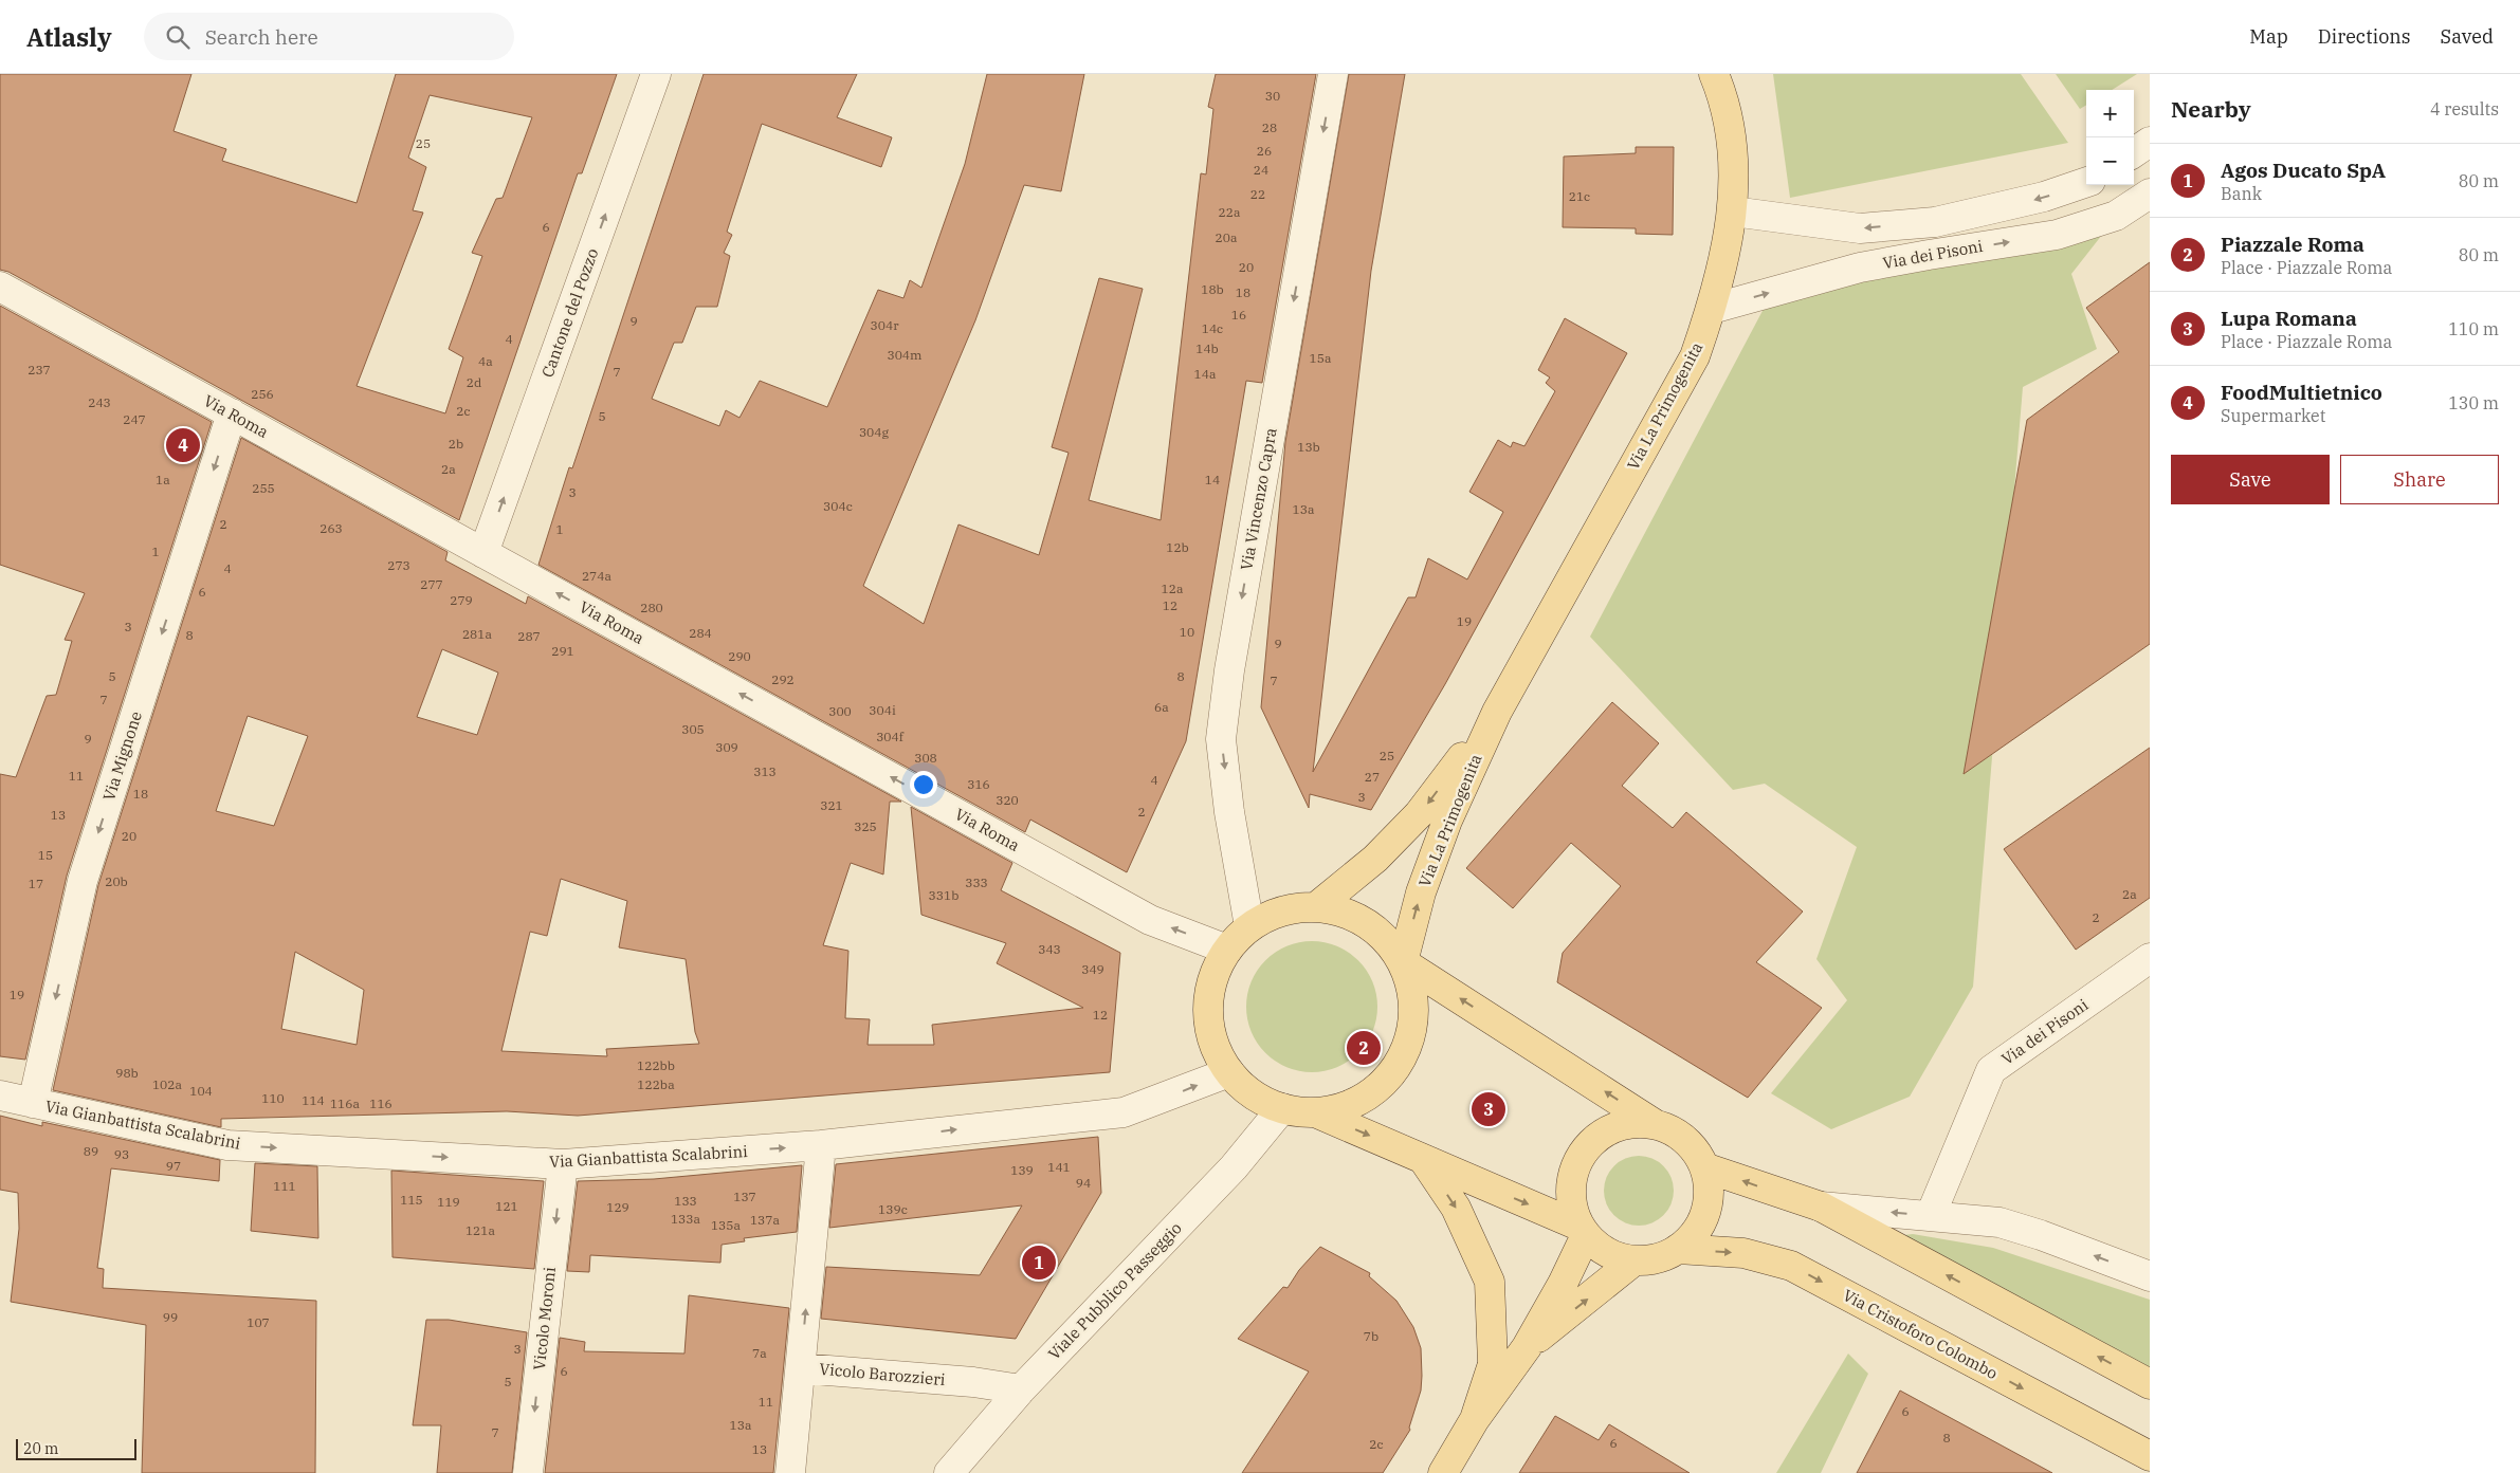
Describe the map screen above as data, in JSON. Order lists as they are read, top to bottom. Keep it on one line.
{"streets":{"main road":["Via La Primogenita","Via Cristoforo Colombo"],"street":["Via dei Pisoni","Cantone del Pozzo","Via Roma","Via Vincenzo Capra","Via Mignone","Via Gianbattista Scalabrini","Viale Pubblico Passeggio","Vicolo Moroni","Vicolo Barozzieri"]},"crossings":[["Via dei Pisoni","Via La Primogenita"],["Cantone del Pozzo","Via Roma"],["Via Roma","Via Mignone"],["Via Mignone","Via Gianbattista Scalabrini"],["Via Gianbattista Scalabrini","Vicolo Moroni"],["Viale Pubblico Passeggio","Vicolo Barozzieri"]],"one_way":["Cantone del Pozzo","Via Roma","Via Vincenzo Capra","Via Mignone","Via Gianbattista Scalabrini"],"house_numbers":["30","28","25","26","24","22","21c","22a","6","20a","20","18b","18","16","9","304r","14c","4","14b","304m","15a","4a","237","7","14a","2d","256","243","2c","5","247","304g","2b","13b","2a","1a","14","255","3","304c","13a","2","263","1","12b","1","273","4","274a","277","12a","6","279","12","280","19","3","10","284","281a","8","287","9","291","290","5","8","292","7","7","6a","304i","300","305","304f","9","309","25","308","313","11","27","4","316","18","3","320","321","2","13","325","20","15","20b","333","17","2a","331b","2","343","349","19","12","122bb","98b","102a","122ba","104","110","114","116a","116","89","93","97","141","139","94","111","137","115","133","119","121","129","139c","133a","137a","135a","121a","99","107","7b","3","7a","6","5","11","6","13a","7","8","6","2c","13"],"scale_bar":"20 m","page":{"header":"Atlasly","search":"Search here","nav":["Map","Directions","Saved"],"heading":["Nearby","4 results"],"map_buttons":["+","−"],"list":[{"mark":"1","name":"Agos Ducato SpA","note":"Bank","value":"80 m"},{"mark":"2","name":"Piazzale Roma","note":"Place · Piazzale Roma","value":"80 m"},{"mark":"3","name":"Lupa Romana","note":"Place · Piazzale Roma","value":"110 m"},{"mark":"4","name":"FoodMultietnico","note":"Supermarket","value":"130 m"}],"pins":["4","2","3","1"],"buttons":["Save","Share"],"scale":"20 m"}}
